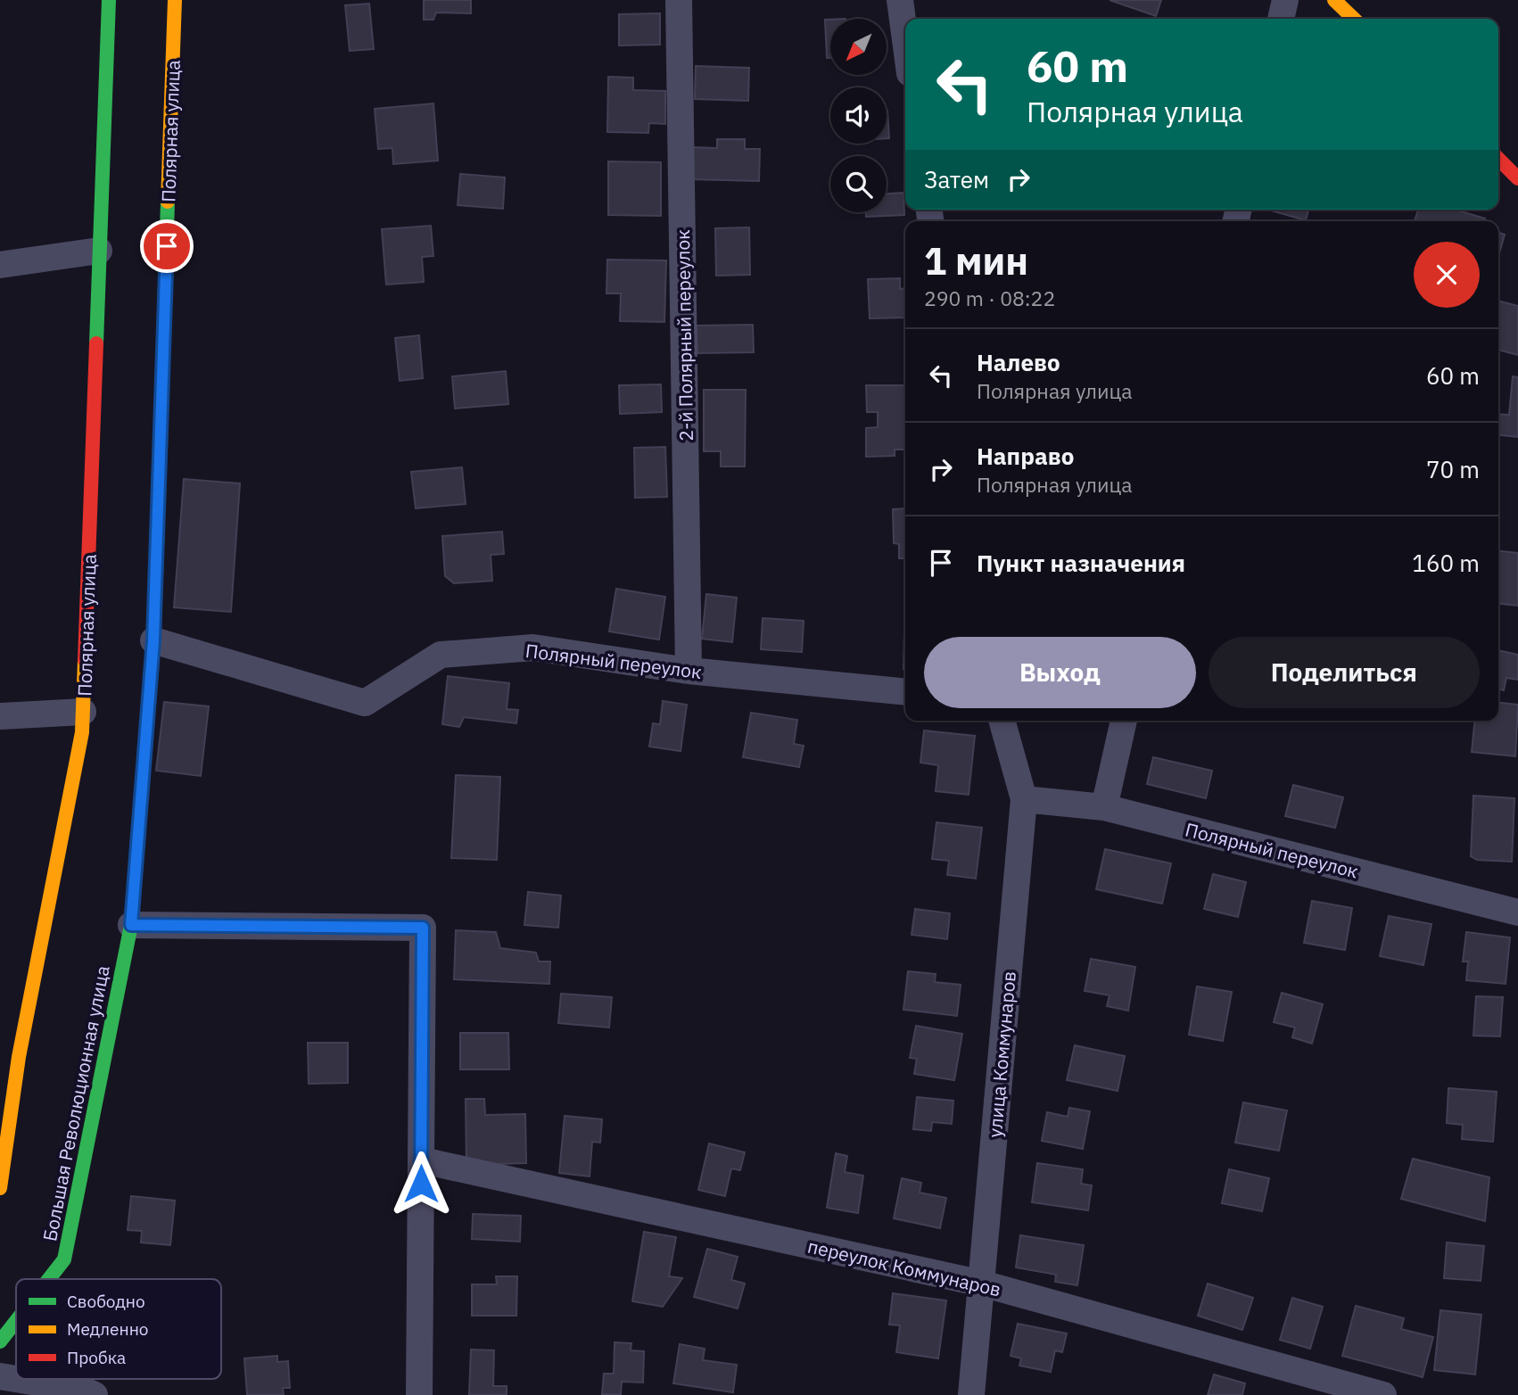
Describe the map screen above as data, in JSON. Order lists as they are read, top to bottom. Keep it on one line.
{"streets":{"street":["Полярная улица","2-й Полярный переулок","Полярный переулок","улица Коммунаров","Большая Революционная улица","переулок Коммунаров"]},"crossings":[["Полярная улица","Полярный переулок"],["Полярная улица","Большая Революционная улица"],["2-й Полярный переулок","Полярный переулок"],["Полярный переулок","улица Коммунаров"],["улица Коммунаров","переулок Коммунаров"]],"legend":["Свободно","Медленно","Пробка"],"north":"bottom left","page":{"turn":["60 m","Полярная улица"],"then":"Затем","heading":["1 мин","290 m · 08:22"],"list":[{"name":"Налево","note":"Полярная улица","value":"60 m"},{"name":"Направо","note":"Полярная улица","value":"70 m"},{"name":"Пункт назначения","value":"160 m"}],"buttons":["Выход","Поделиться"]}}
